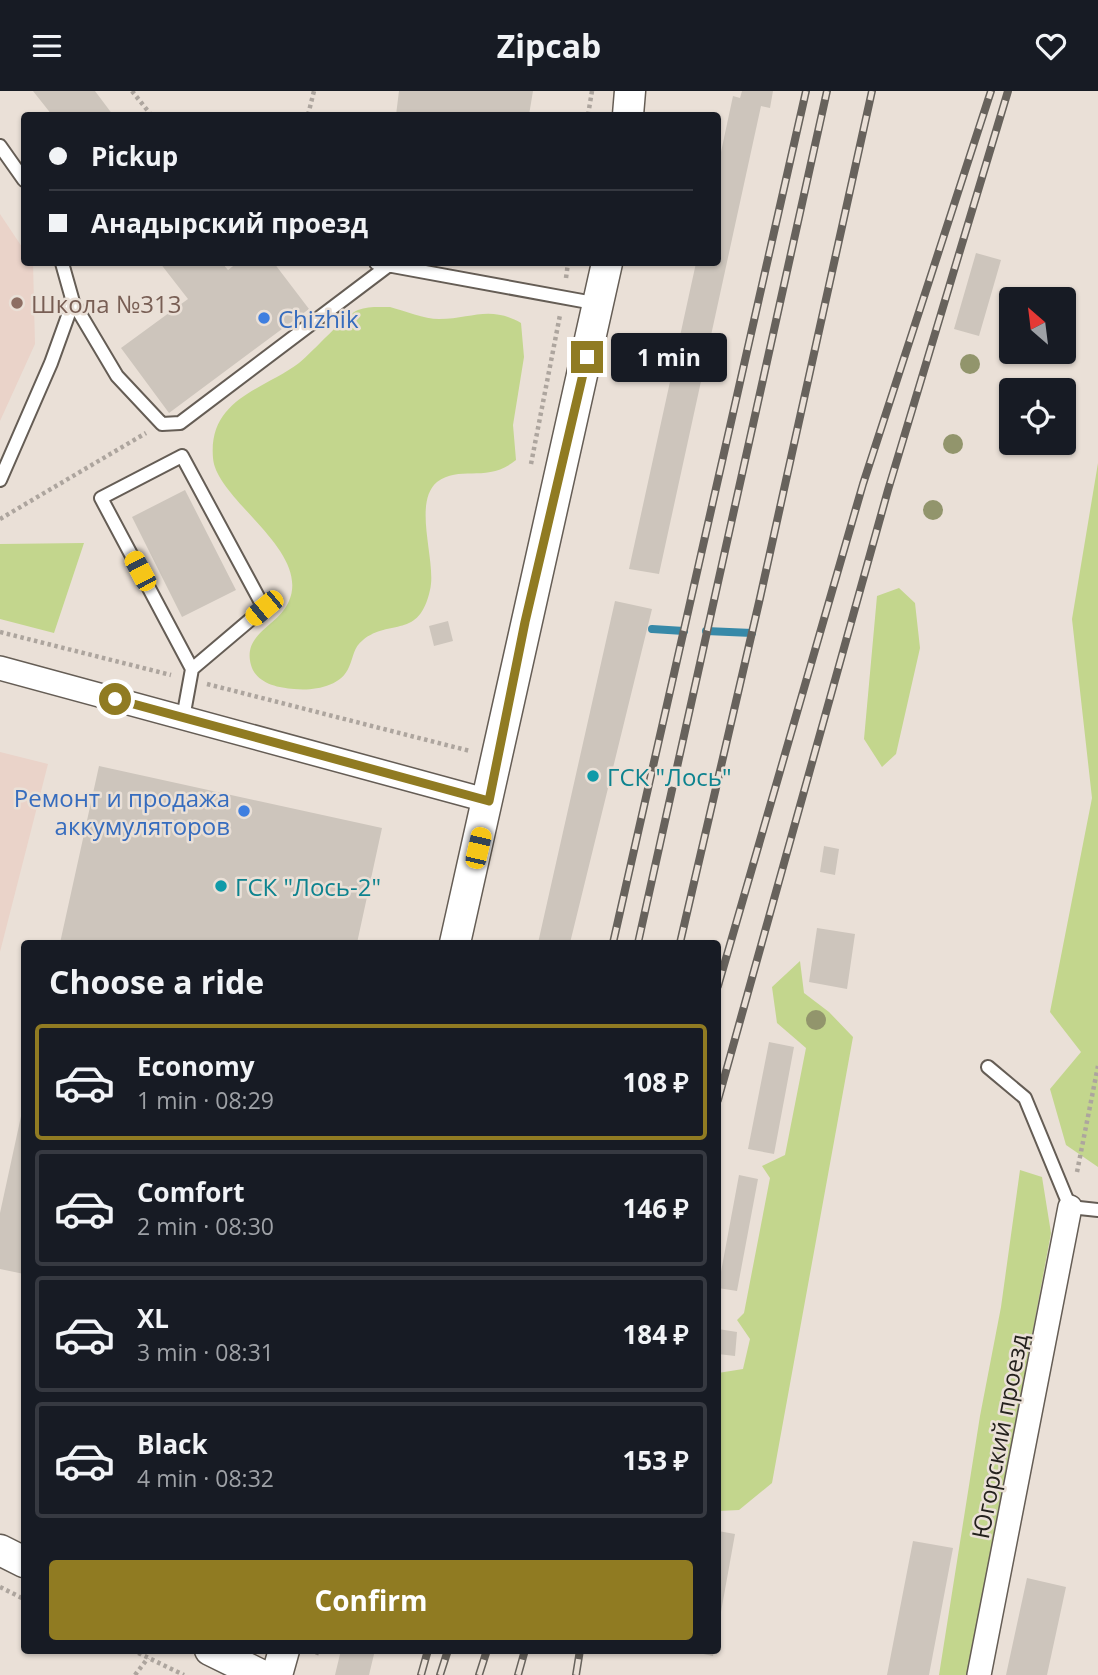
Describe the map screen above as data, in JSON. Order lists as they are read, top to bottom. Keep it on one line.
{"streets":{"street":["Югорский проезд"]},"places":["Школа №313","Chizhik","ГСК \"Лось\"","Ремонт и продажа аккумуляторов","ГСК \"Лось-2\""],"north":"top left","page":{"header":"Zipcab","banner":["Pickup","Анадырский проезд"],"bubble":"1 min","heading":"Choose a ride","list":[{"name":"Economy","note":"1 min · 08:29","value":"108 ₽"},{"name":"Comfort","note":"2 min · 08:30","value":"146 ₽"},{"name":"XL","note":"3 min · 08:31","value":"184 ₽"},{"name":"Black","note":"4 min · 08:32","value":"153 ₽"}],"buttons":"Confirm"}}
